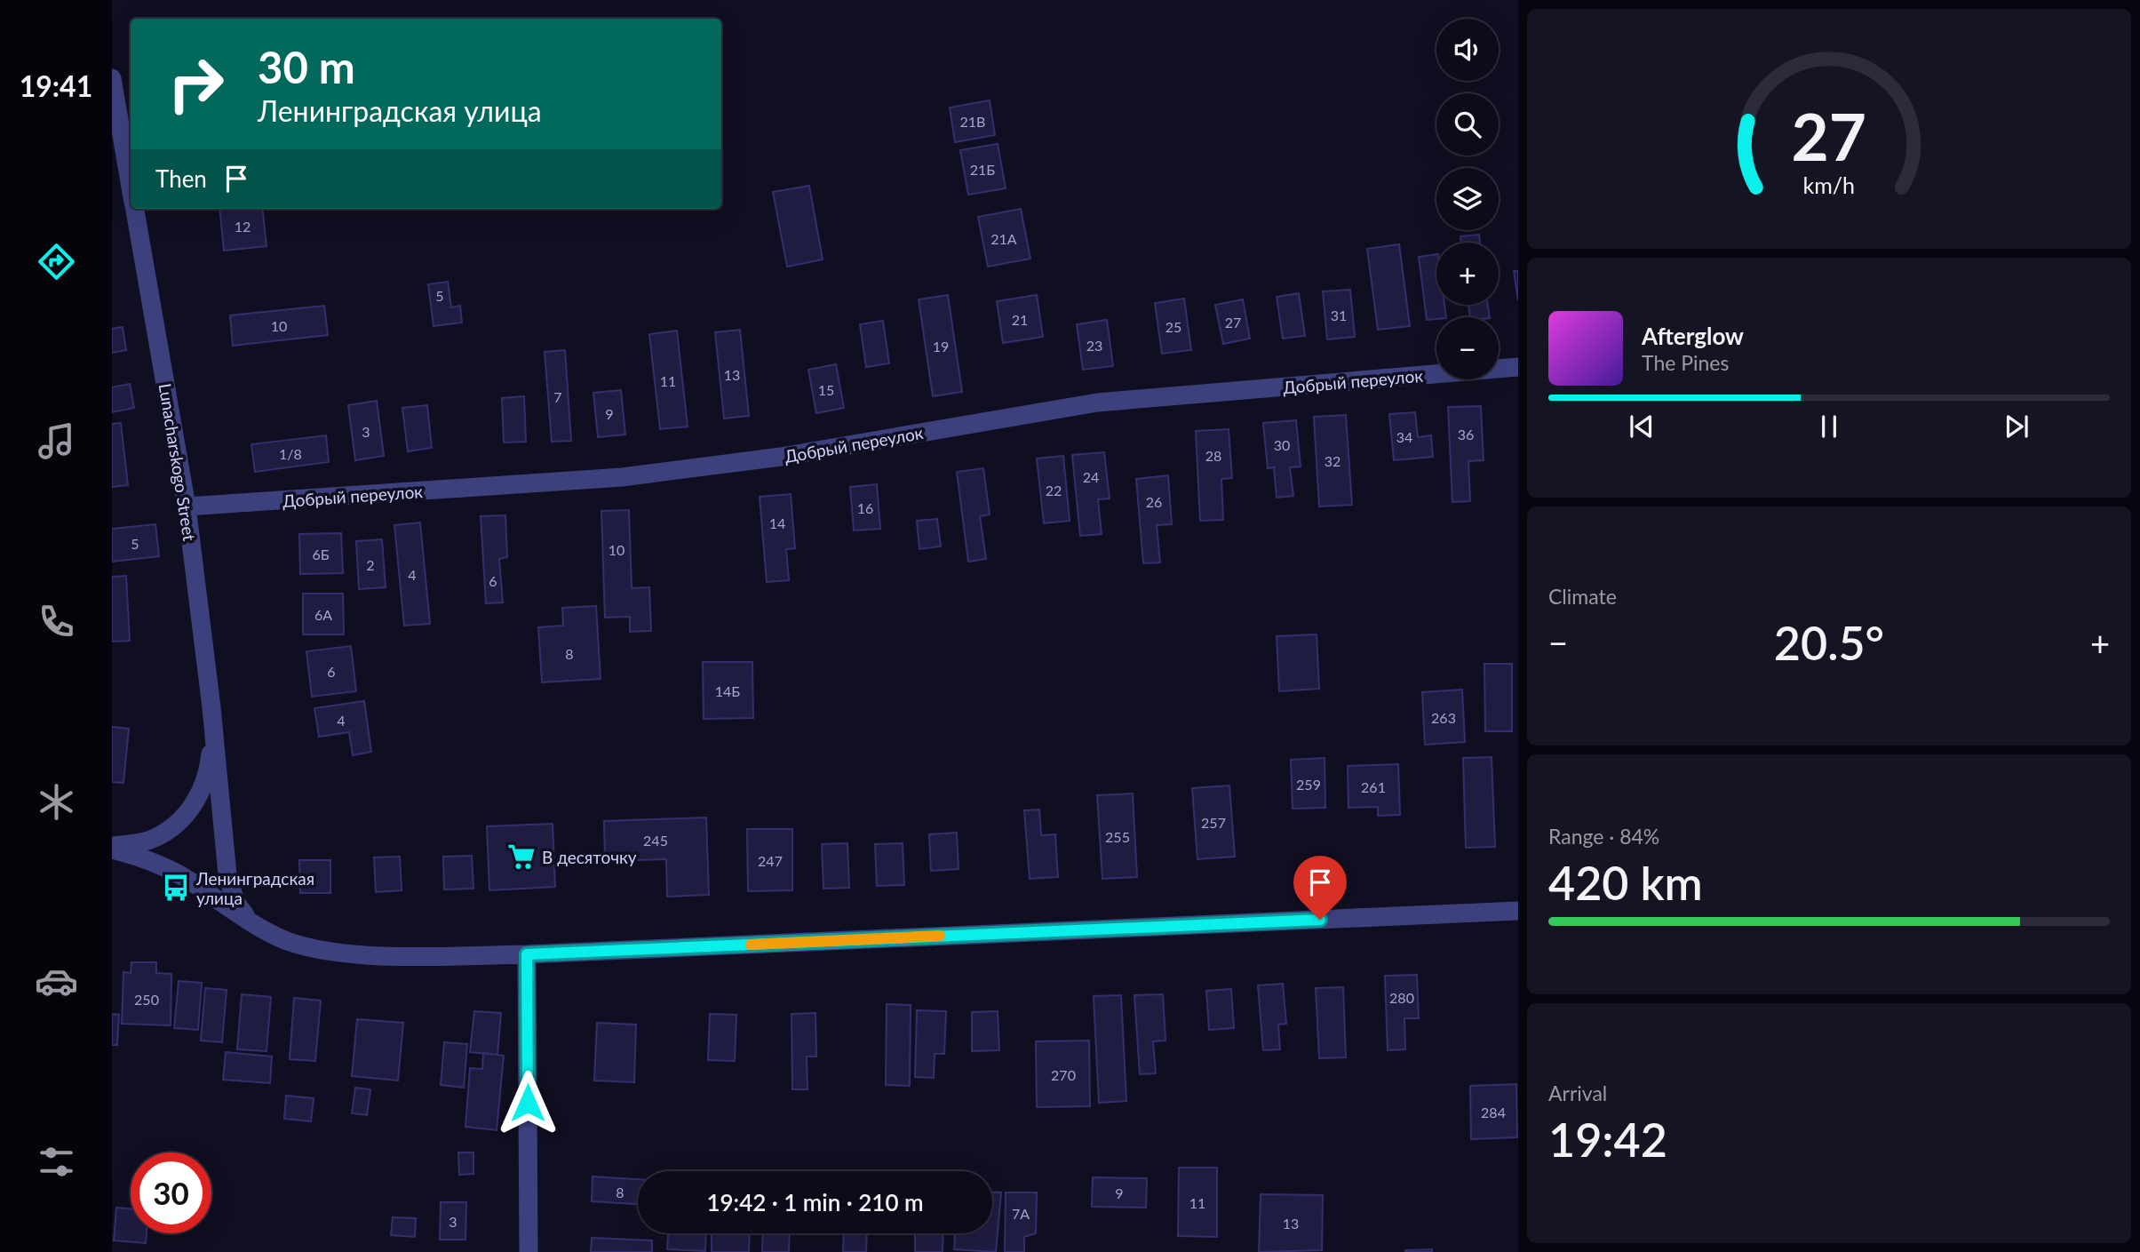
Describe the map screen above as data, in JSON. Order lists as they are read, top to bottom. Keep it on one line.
{"streets":{"street":["Добрый переулок","Lunacharskogo Street"]},"crossings":[["Добрый переулок","Lunacharskogo Street"]],"places":{"supermarket":["В десяточку"],"bus stop":["Ленинградская улица"]},"house_numbers":["21В","21Б","12","21А","5","31","21","27","10","25","23","19","13","11","15","7","9","3","36","34","30","1/8","28","32","24","22","26","16","14","5","10","6Б","2","4","6","6А","8","6","14Б","263","4","259","261","257","255","245","247","280","250","270","284","8","9","11","7А","3","13"],"page":{"tabs":"19:41","map_buttons":["+","−"],"turn":["30 m","Ленинградская улица"],"then":"Then","song":["Afterglow","The Pines"],"tile":["Climate",["Range · 84%","420 km"],["Arrival","19:42"]],"heat":["−","20.5°","+"],"limit":"30","trip":"19:42 · 1 min · 210 m","gauge":["27","km/h"]}}
